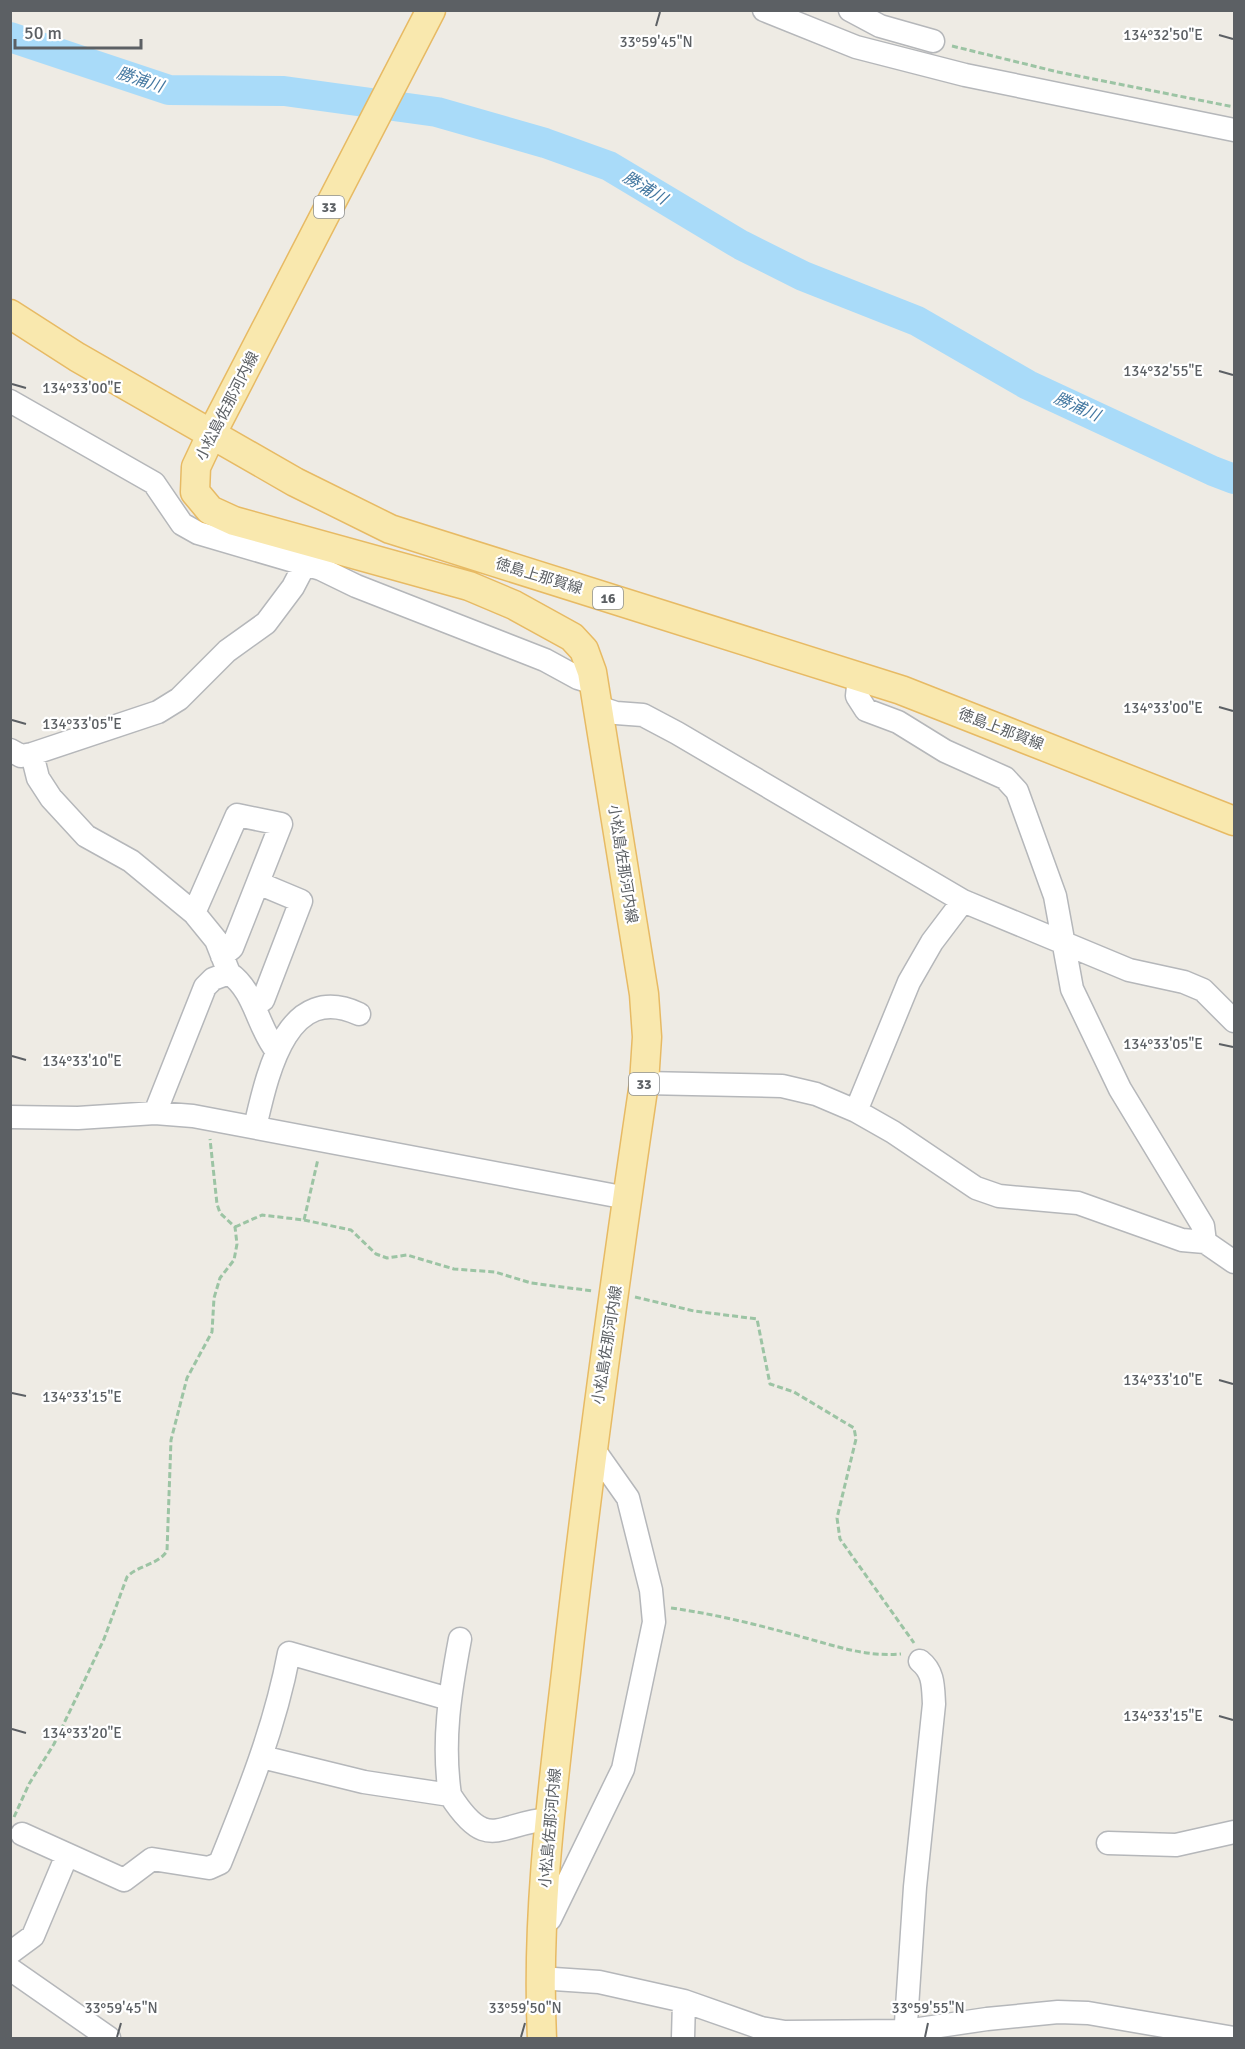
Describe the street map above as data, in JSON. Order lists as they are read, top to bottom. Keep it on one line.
{"streets":{"main road":["33","小松島佐那河内線","徳島上那賀線","16"]},"crossings":[["小松島佐那河内線","徳島上那賀線"]],"water":["勝浦川"],"scale_bar":"50 m","coordinates":["134°32'50\"E","33°59'45\"N","134°32'55\"E","134°33'00\"E","134°33'05\"E","134°33'10\"E","134°33'15\"E","134°33'20\"E","33°59'50\"N","33°59'55\"N"]}
